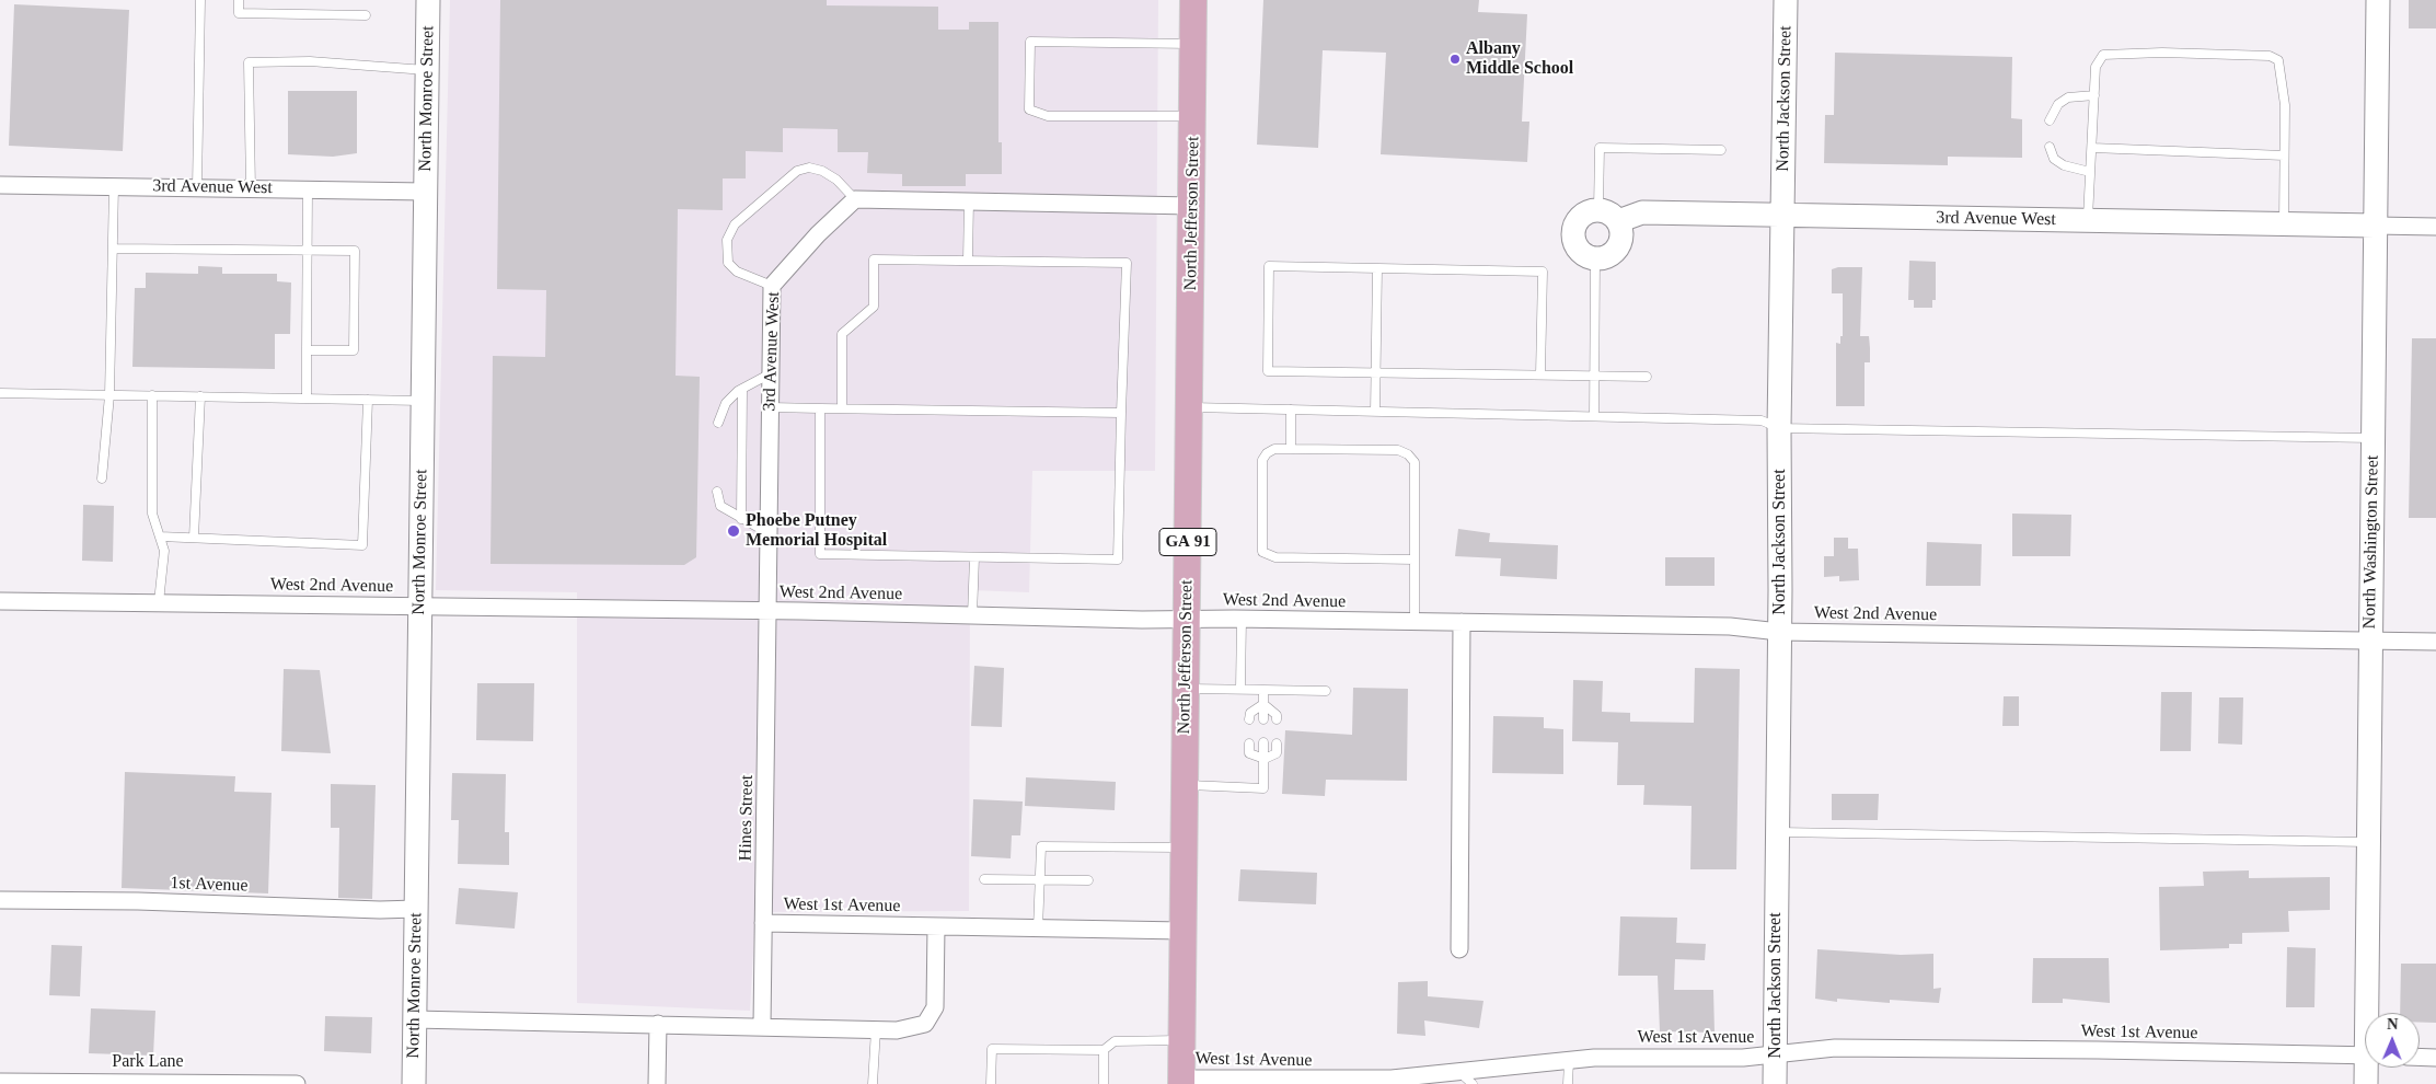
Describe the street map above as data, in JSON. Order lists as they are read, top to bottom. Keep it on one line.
{"streets":{"main road":["North Jefferson Street","GA 91"],"street":["North Monroe Street","North Jackson Street","3rd Avenue West","North Washington Street","West 2nd Avenue","Hines Street","1st Avenue","West 1st Avenue","Park Lane"]},"crossings":[["North Monroe Street","3rd Avenue West"],["North Monroe Street","West 2nd Avenue"],["North Monroe Street","1st Avenue"],["North Jackson Street","3rd Avenue West"],["North Jackson Street","West 2nd Avenue"],["North Jackson Street","West 1st Avenue"],["3rd Avenue West","North Washington Street"],["3rd Avenue West","West 2nd Avenue"],["3rd Avenue West","Hines Street"],["North Jefferson Street","West 2nd Avenue"],["North Jefferson Street","West 1st Avenue"],["North Washington Street","West 2nd Avenue"],["West 2nd Avenue","Hines Street"],["Hines Street","West 1st Avenue"]],"places":["Albany Middle School","Phoebe Putney Memorial Hospital"],"north":"top"}
